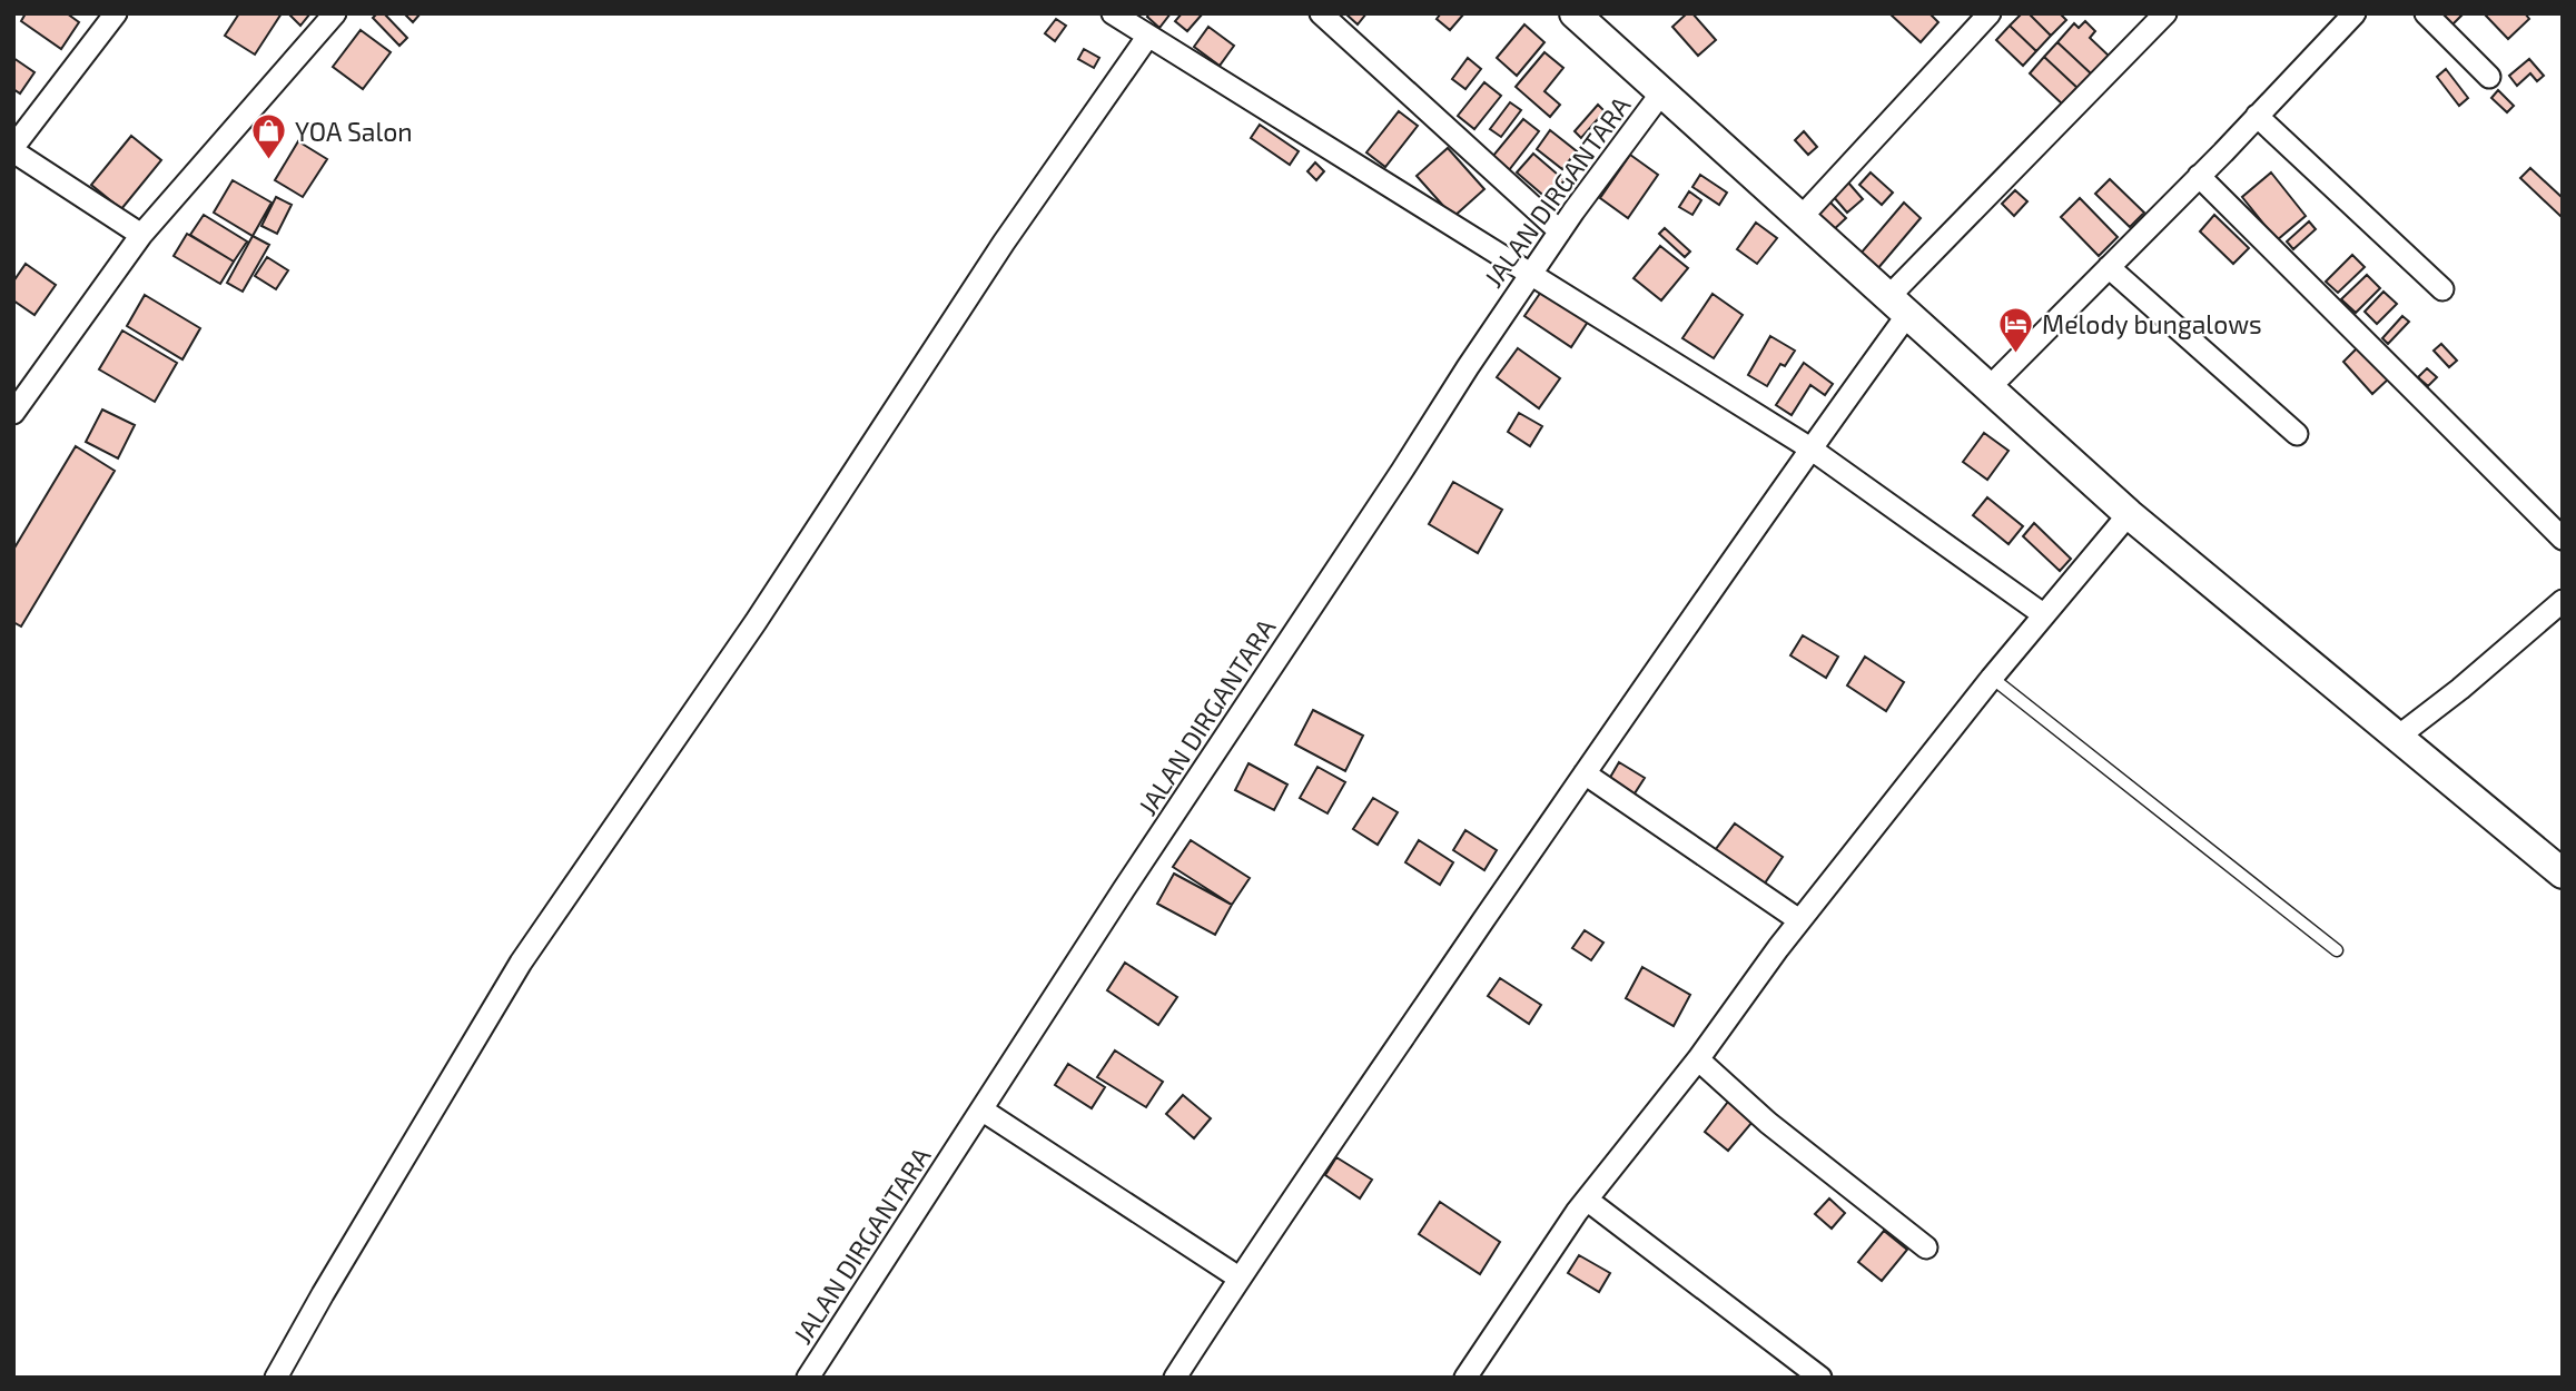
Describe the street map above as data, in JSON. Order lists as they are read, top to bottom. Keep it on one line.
{"streets":{"street":["JALAN DIRGANTARA"]},"places":{"shop":["YOA Salon"],"hotel":["Melody bungalows"]}}
